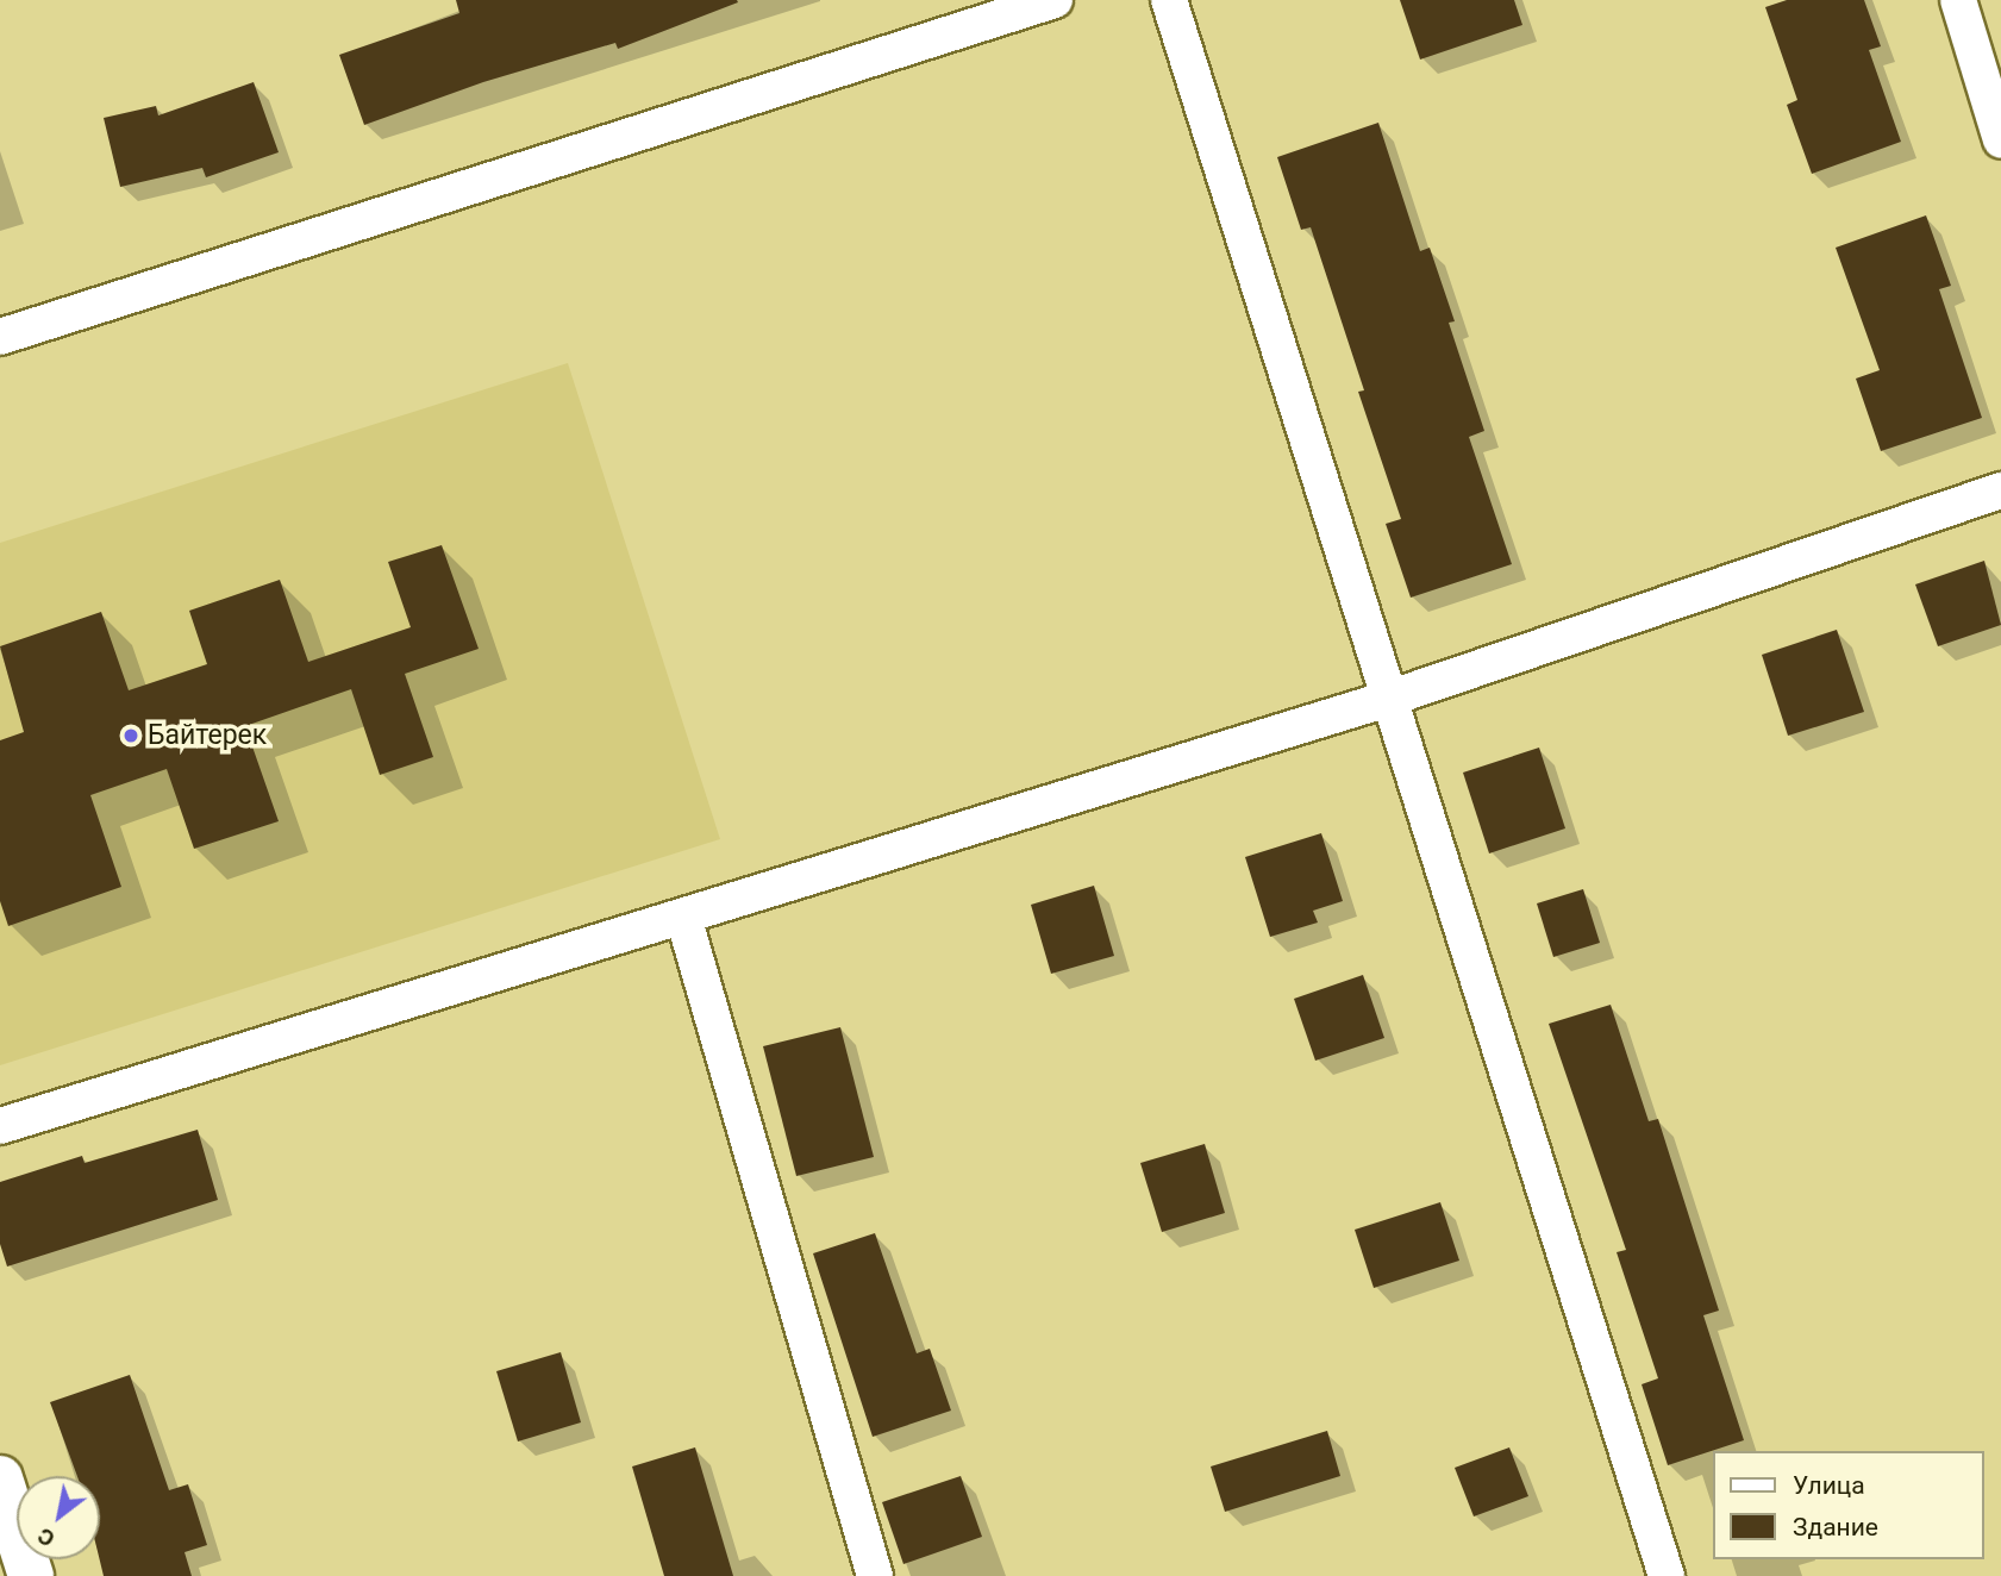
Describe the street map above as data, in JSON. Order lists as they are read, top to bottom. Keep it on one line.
{"places":["Байтерек"],"legend":["Улица","Здание"],"north":"bottom left"}
